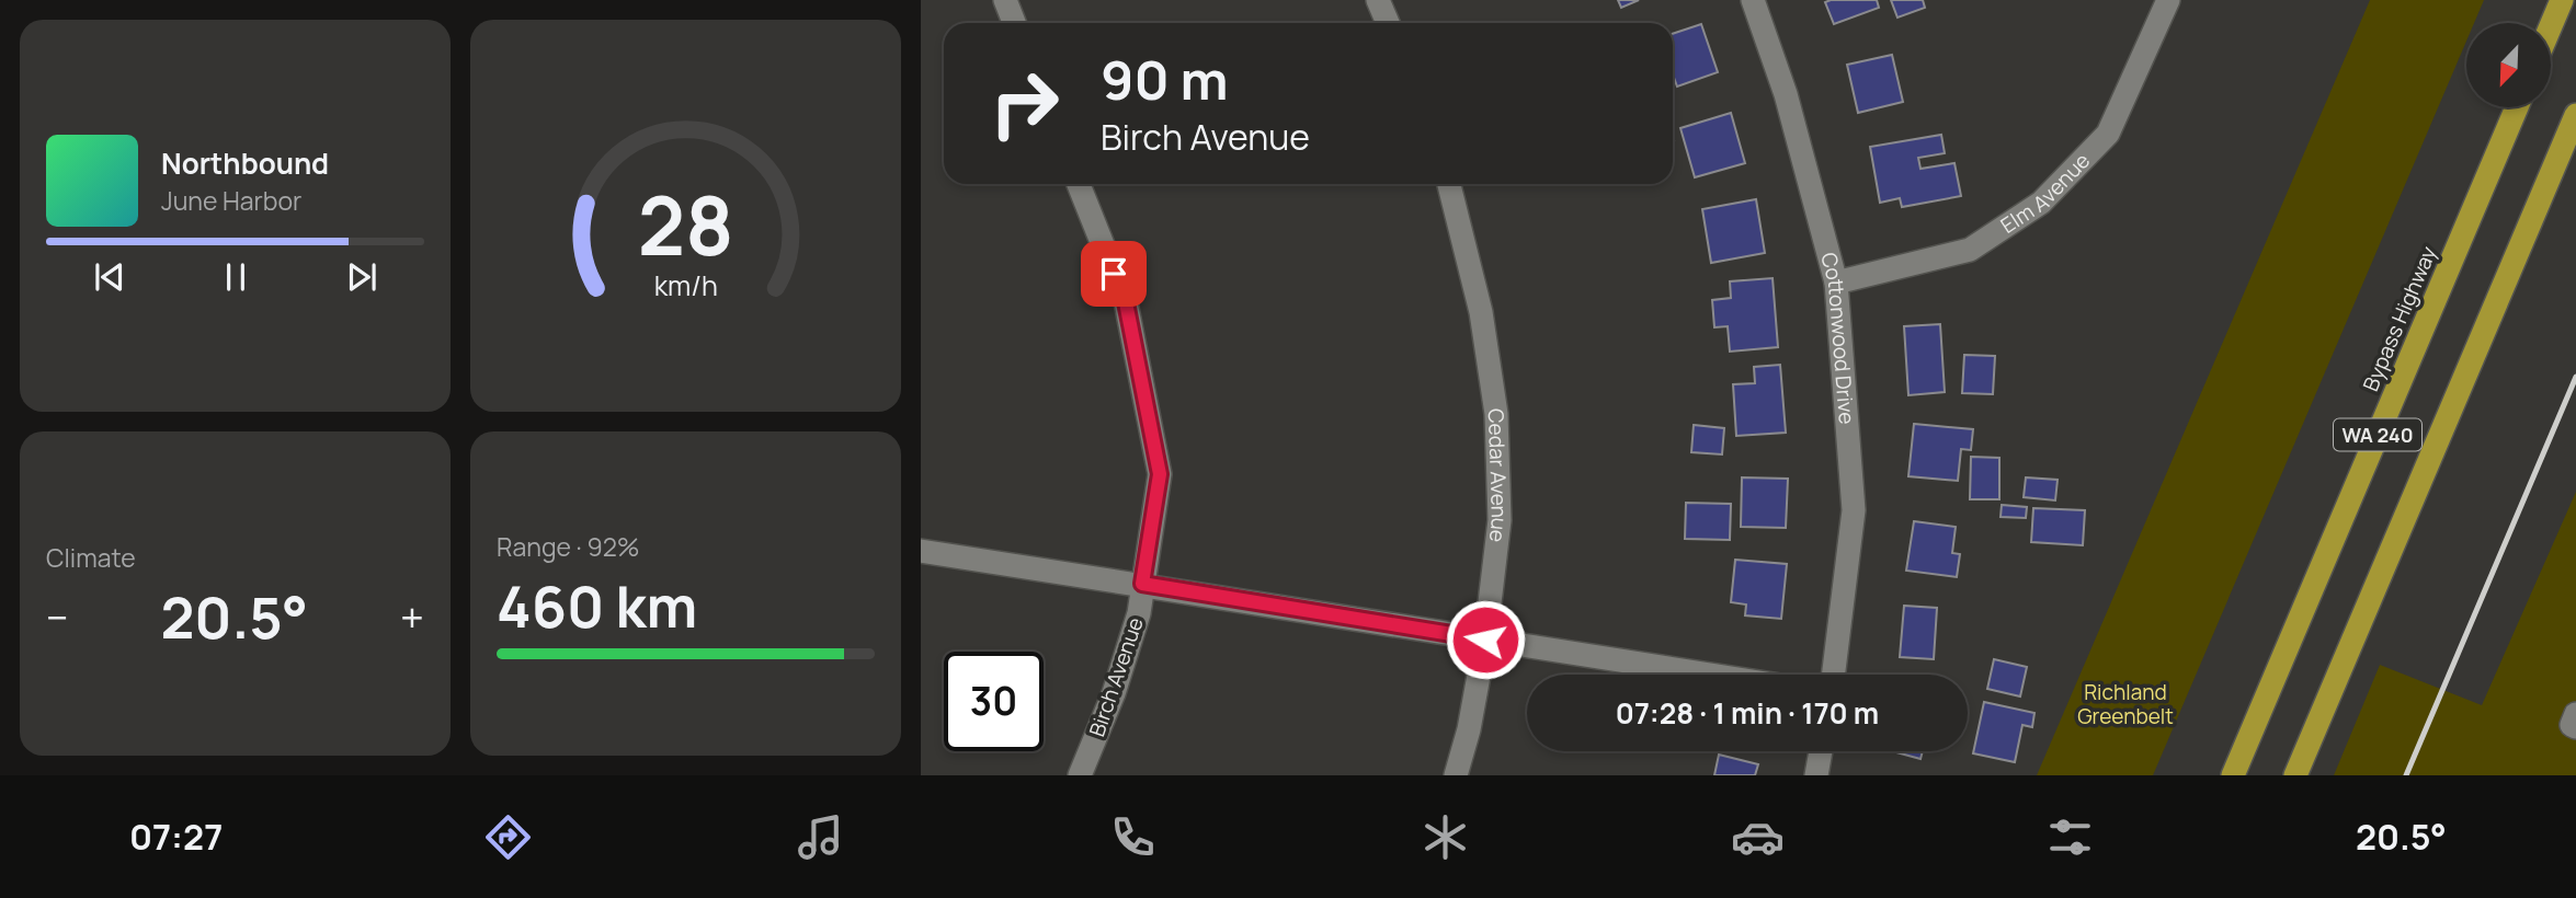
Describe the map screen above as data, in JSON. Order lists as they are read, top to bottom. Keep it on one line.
{"streets":{"highway":["Bypass Highway","WA 240"],"street":["Elm Avenue","Cottonwood Drive","Cedar Avenue","Birch Avenue"]},"crossings":[["Elm Avenue","Cottonwood Drive"]],"parks":["Richland Greenbelt"],"north":"bottom left","page":{"turn":["90 m","Birch Avenue"],"song":["Northbound","June Harbor"],"tile":["Climate",["Range · 92%","460 km"]],"heat":["−","20.5°","+"],"limit":"30","trip":"07:28 · 1 min · 170 m","tabs":["07:27","20.5°"],"gauge":["28","km/h"]}}
